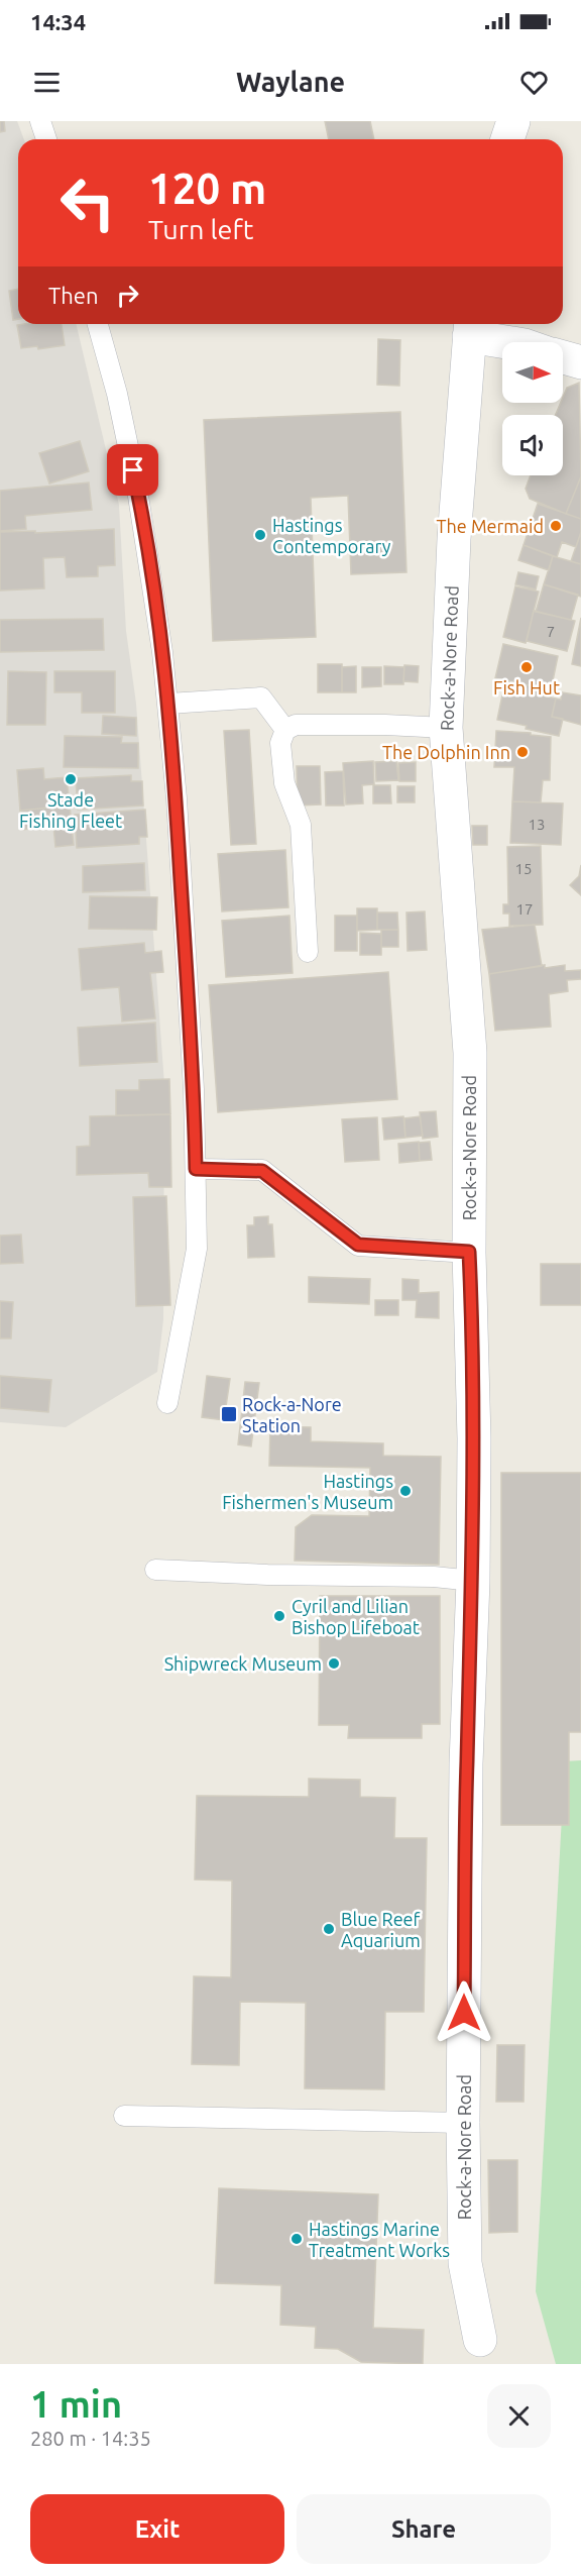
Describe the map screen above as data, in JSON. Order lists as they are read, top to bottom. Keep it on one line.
{"streets":{"street":["Rock-a-Nore Road"]},"places":{"other":["The Mermaid","Hastings Contemporary","Fish Hut","The Dolphin Inn","Stade Fishing Fleet","Hastings Fishermen's Museum","Cyril and Lilian Bishop Lifeboat","Shipwreck Museum","Blue Reef Aquarium","Hastings Marine Treatment Works"],"transit":["Rock-a-Nore Station"]},"house_numbers":["7","13","15","17"],"north":"right","page":{"status":"14:34","header":"Waylane","turn":["120 m","Turn left"],"then":"Then","heading":["1 min","280 m · 14:35"],"buttons":["Exit","Share"]}}
